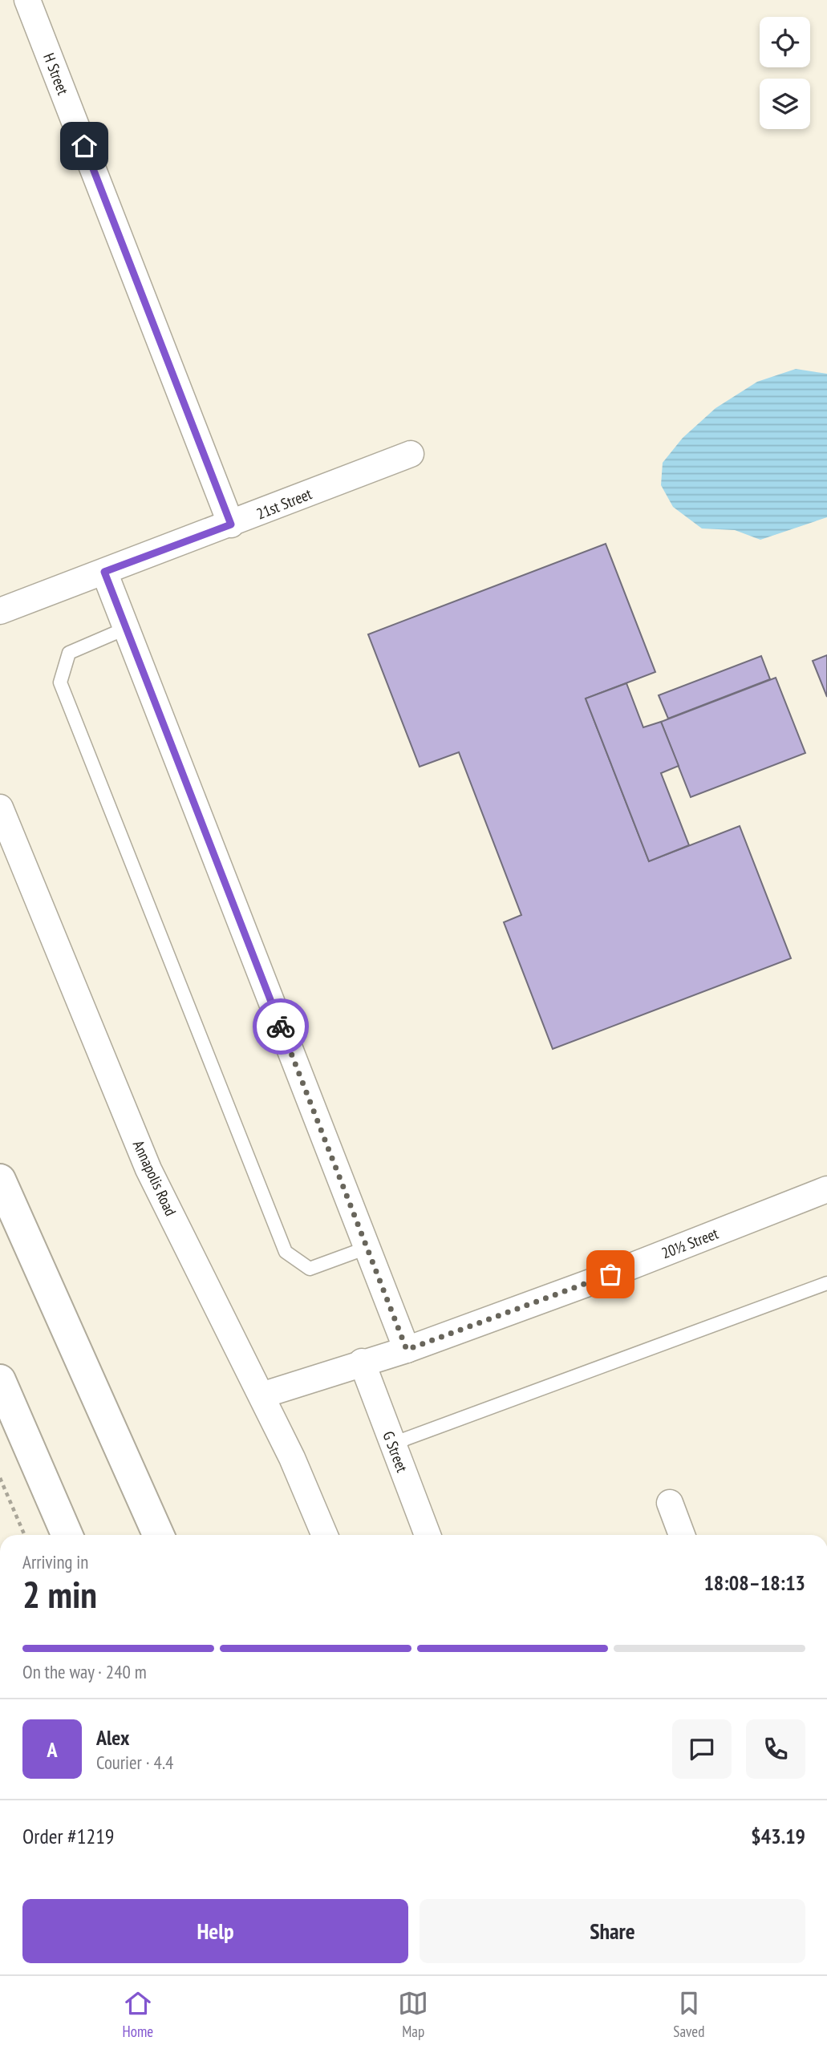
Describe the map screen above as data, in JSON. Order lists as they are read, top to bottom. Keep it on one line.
{"streets":{"street":["H Street","21st Street","Annapolis Road","20½ Street","G Street"]},"crossings":[["H Street","21st Street"],["Annapolis Road","20½ Street"],["20½ Street","G Street"]],"page":{"heading":["2 min","Arriving in","18:08–18:13"],"panel":["Alex","Courier · 4.4","Order #1219","$43.19"],"bar":"On the way · 240 m","round":"A","buttons":["Help","Share"],"tabs":["Home","Map","Saved"]}}
